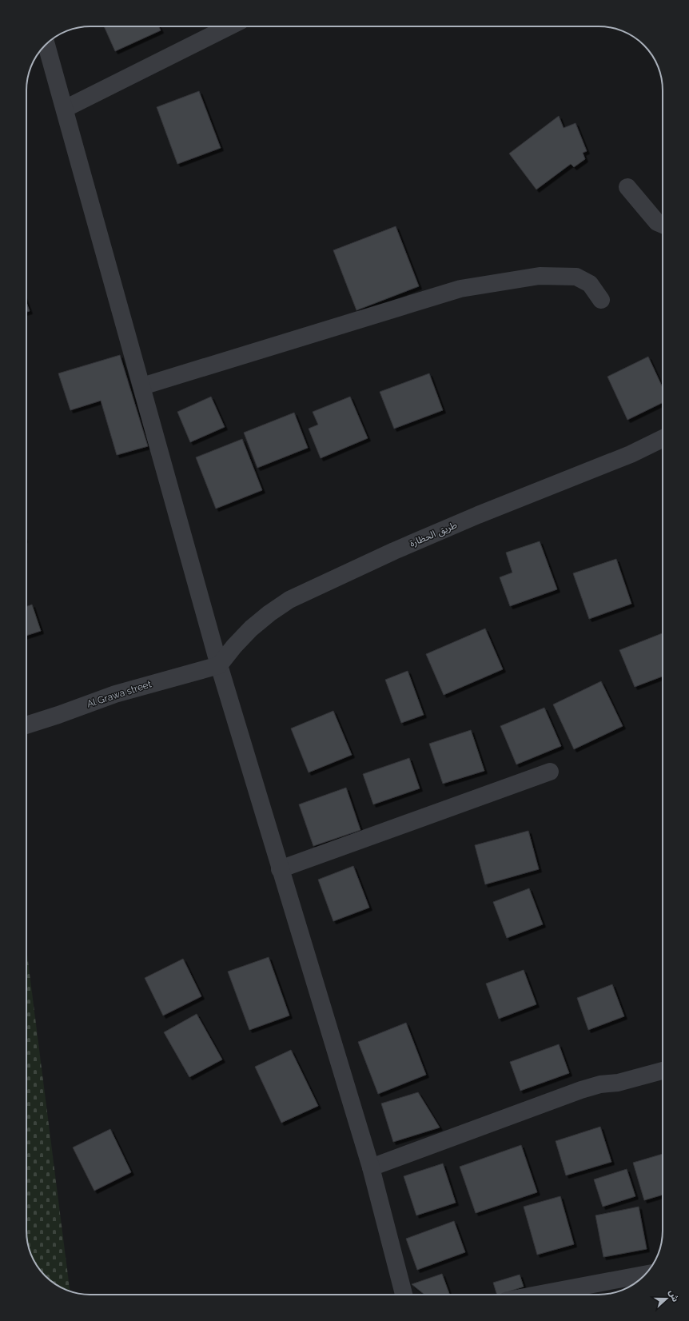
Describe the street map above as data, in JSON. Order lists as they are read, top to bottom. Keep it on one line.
{"streets":{"street":["طريق الحظارة","Al Grawa street"]},"crossings":[["طريق الحظارة","Al Grawa street"]],"north":"right"}
